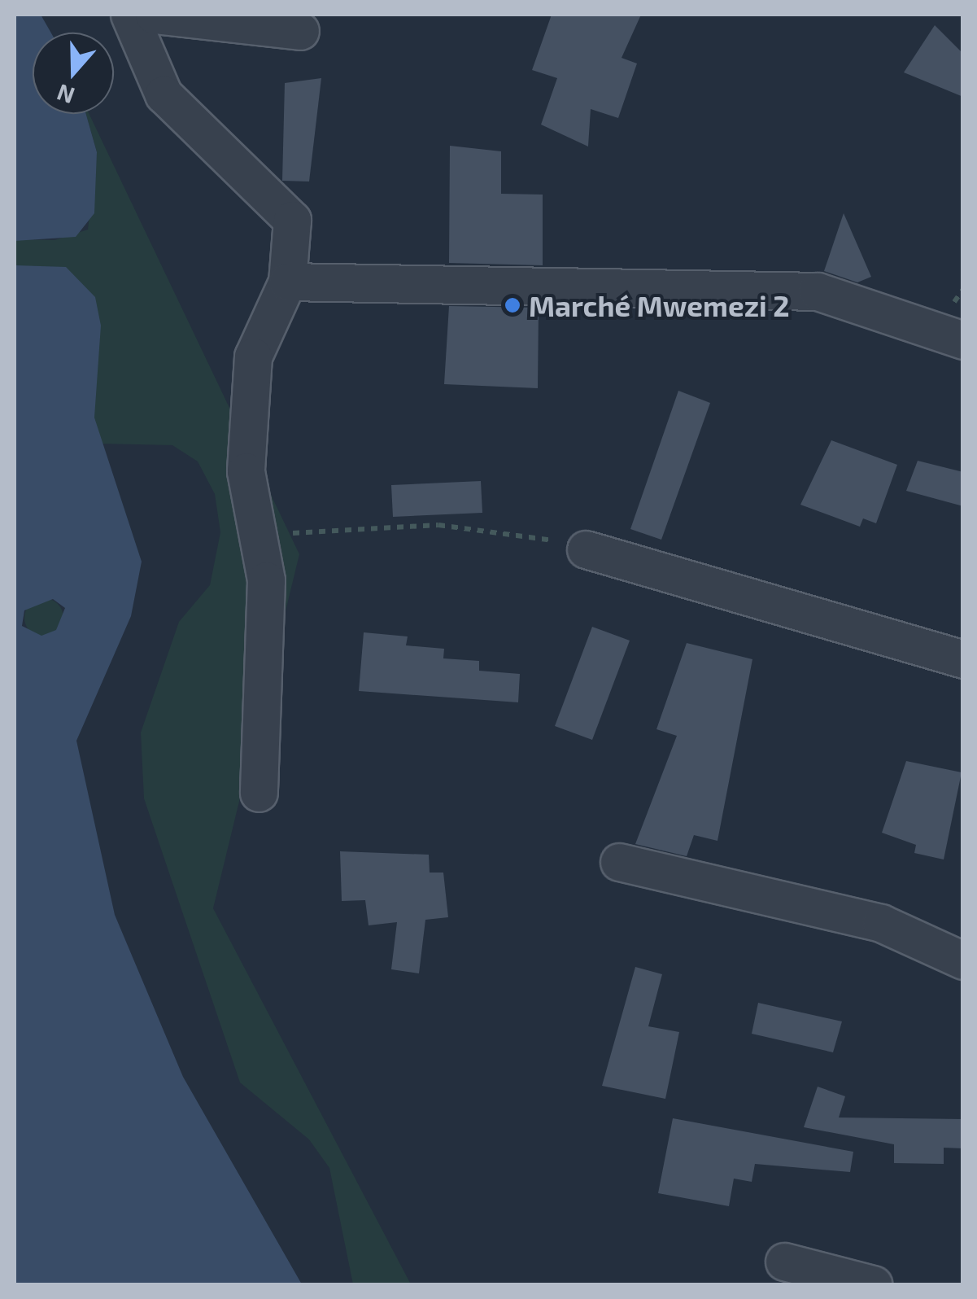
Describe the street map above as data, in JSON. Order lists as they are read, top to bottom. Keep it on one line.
{"places":["Marché Mwemezi 2"],"north":"bottom"}
